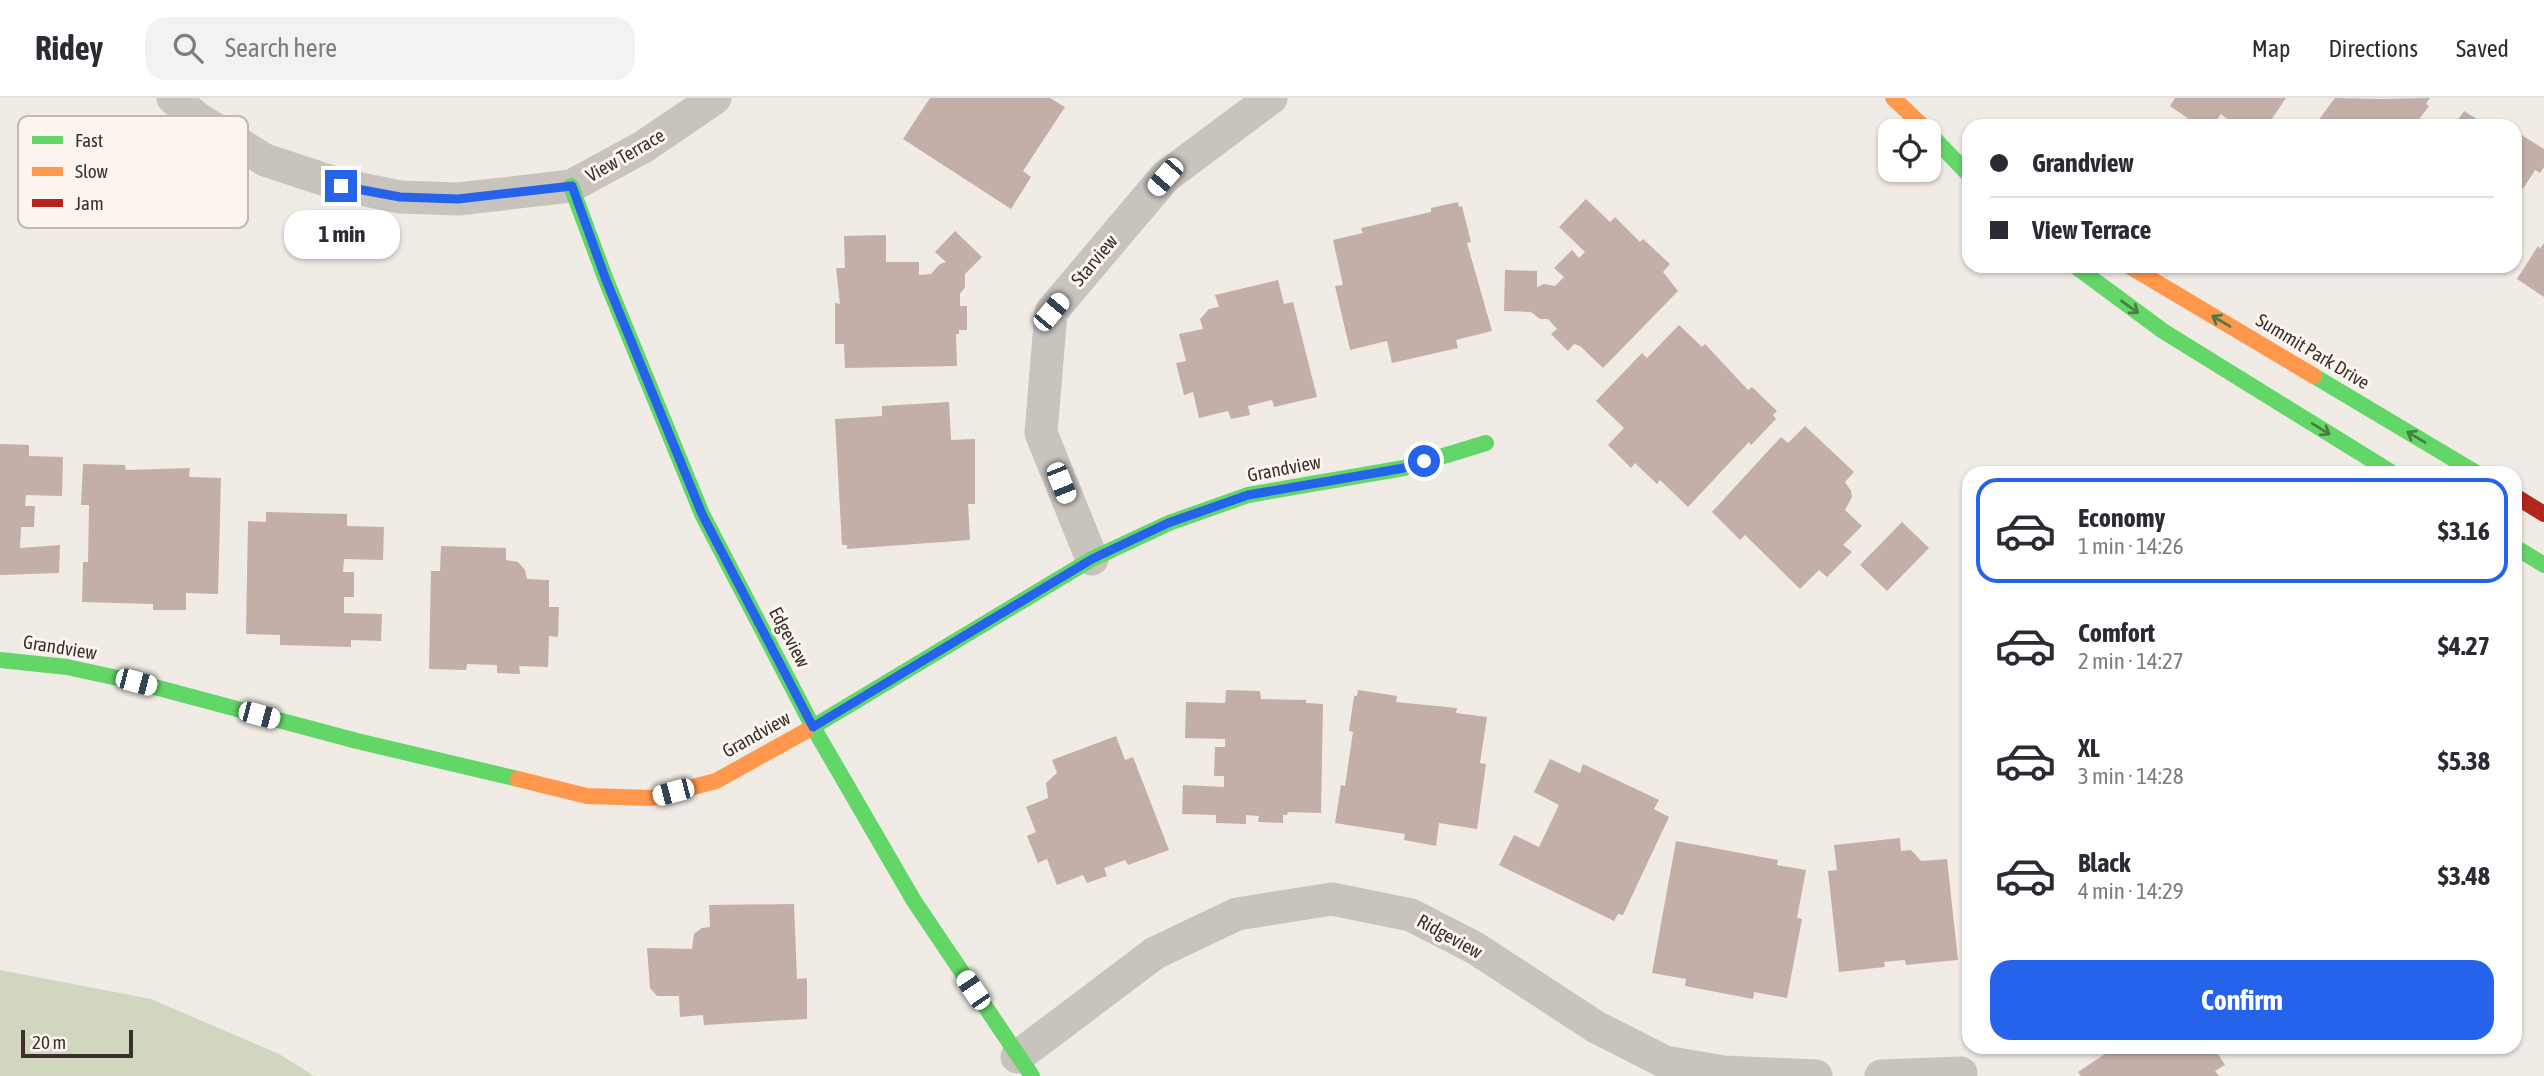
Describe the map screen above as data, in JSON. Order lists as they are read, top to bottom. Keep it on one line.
{"streets":{"street":["View Terrace","Starview","Summit Park Drive","Grandview","Edgeview","Ridgeview"]},"crossings":[["View Terrace","Edgeview"],["Starview","Grandview"],["Grandview","Edgeview"],["Edgeview","Ridgeview"]],"legend":["Fast","Slow","Jam"],"scale_bar":"20 m","page":{"header":"Ridey","search":"Search here","nav":["Map","Directions","Saved"],"banner":["Grandview","View Terrace"],"bubble":"1 min","list":[{"name":"Economy","note":"1 min · 14:26","value":"$3.16"},{"name":"Comfort","note":"2 min · 14:27","value":"$4.27"},{"name":"XL","note":"3 min · 14:28","value":"$5.38"},{"name":"Black","note":"4 min · 14:29","value":"$3.48"}],"buttons":"Confirm","scale":"20 m"}}
